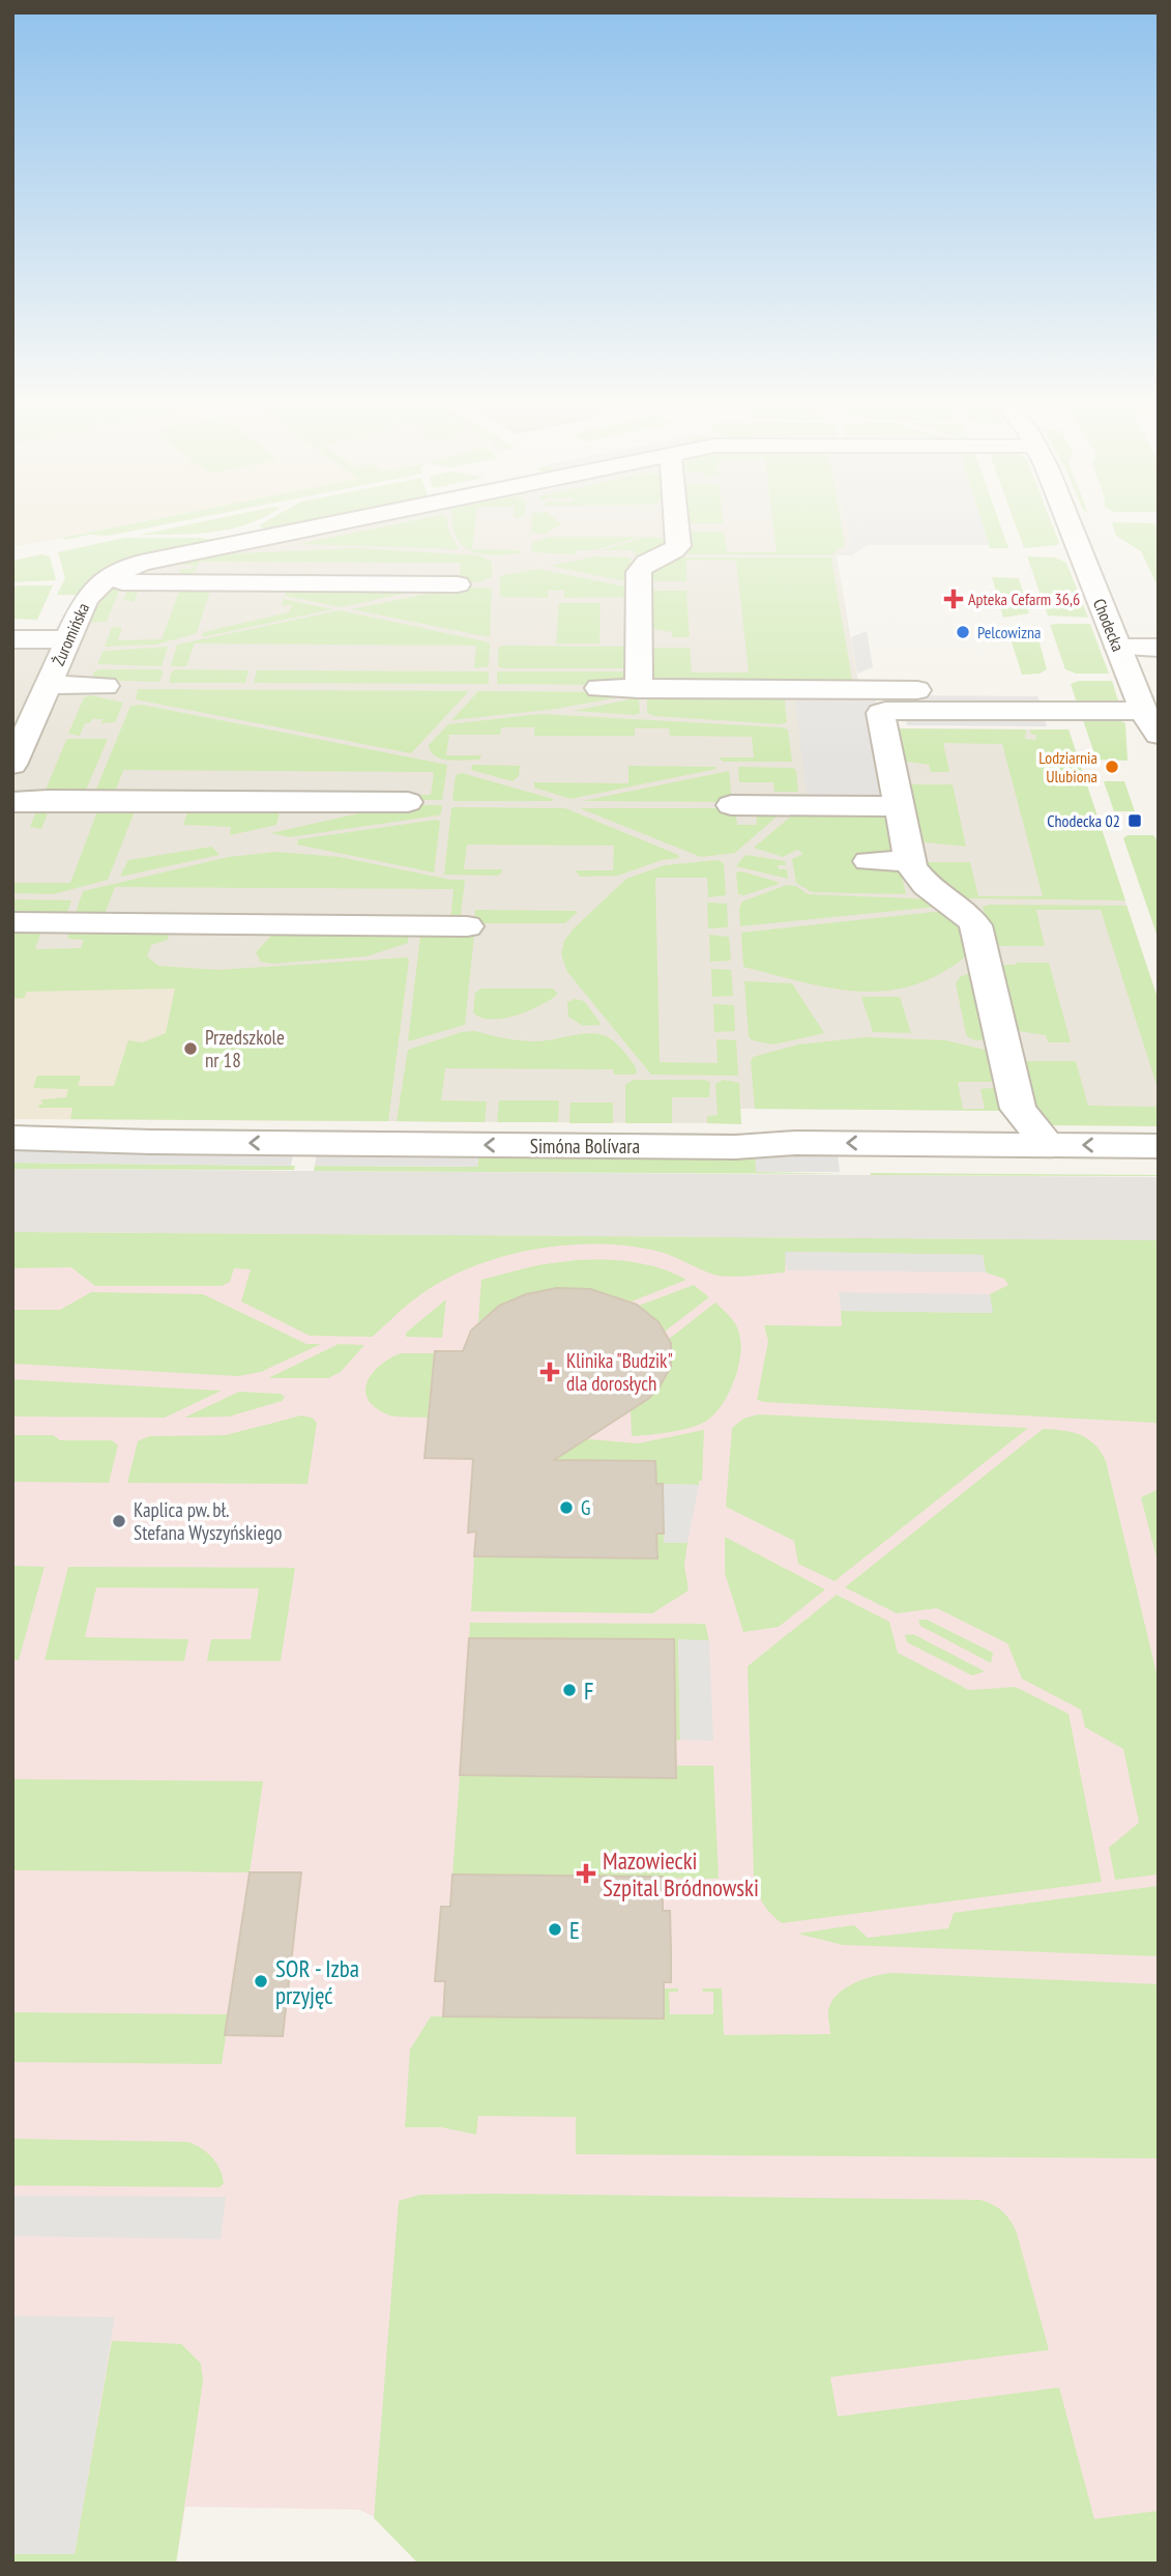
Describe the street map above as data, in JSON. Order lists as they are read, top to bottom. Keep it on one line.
{"streets":{"street":["Chodecka","Żuromińska","Simóna Bolívara"]},"places":{"health":["Apteka Cefarm 36,6","Klinika \"Budzik\" dla dorosłych","Mazowiecki Szpital Bródnowski"],"other":["Pelcowizna","Lodziarnia Ulubiona","Przedszkole nr 18","G","Kaplica pw. bł. Stefana Wyszyńskiego","F","E","SOR - Izba przyjęć"],"transit":["Chodecka 02"]}}
